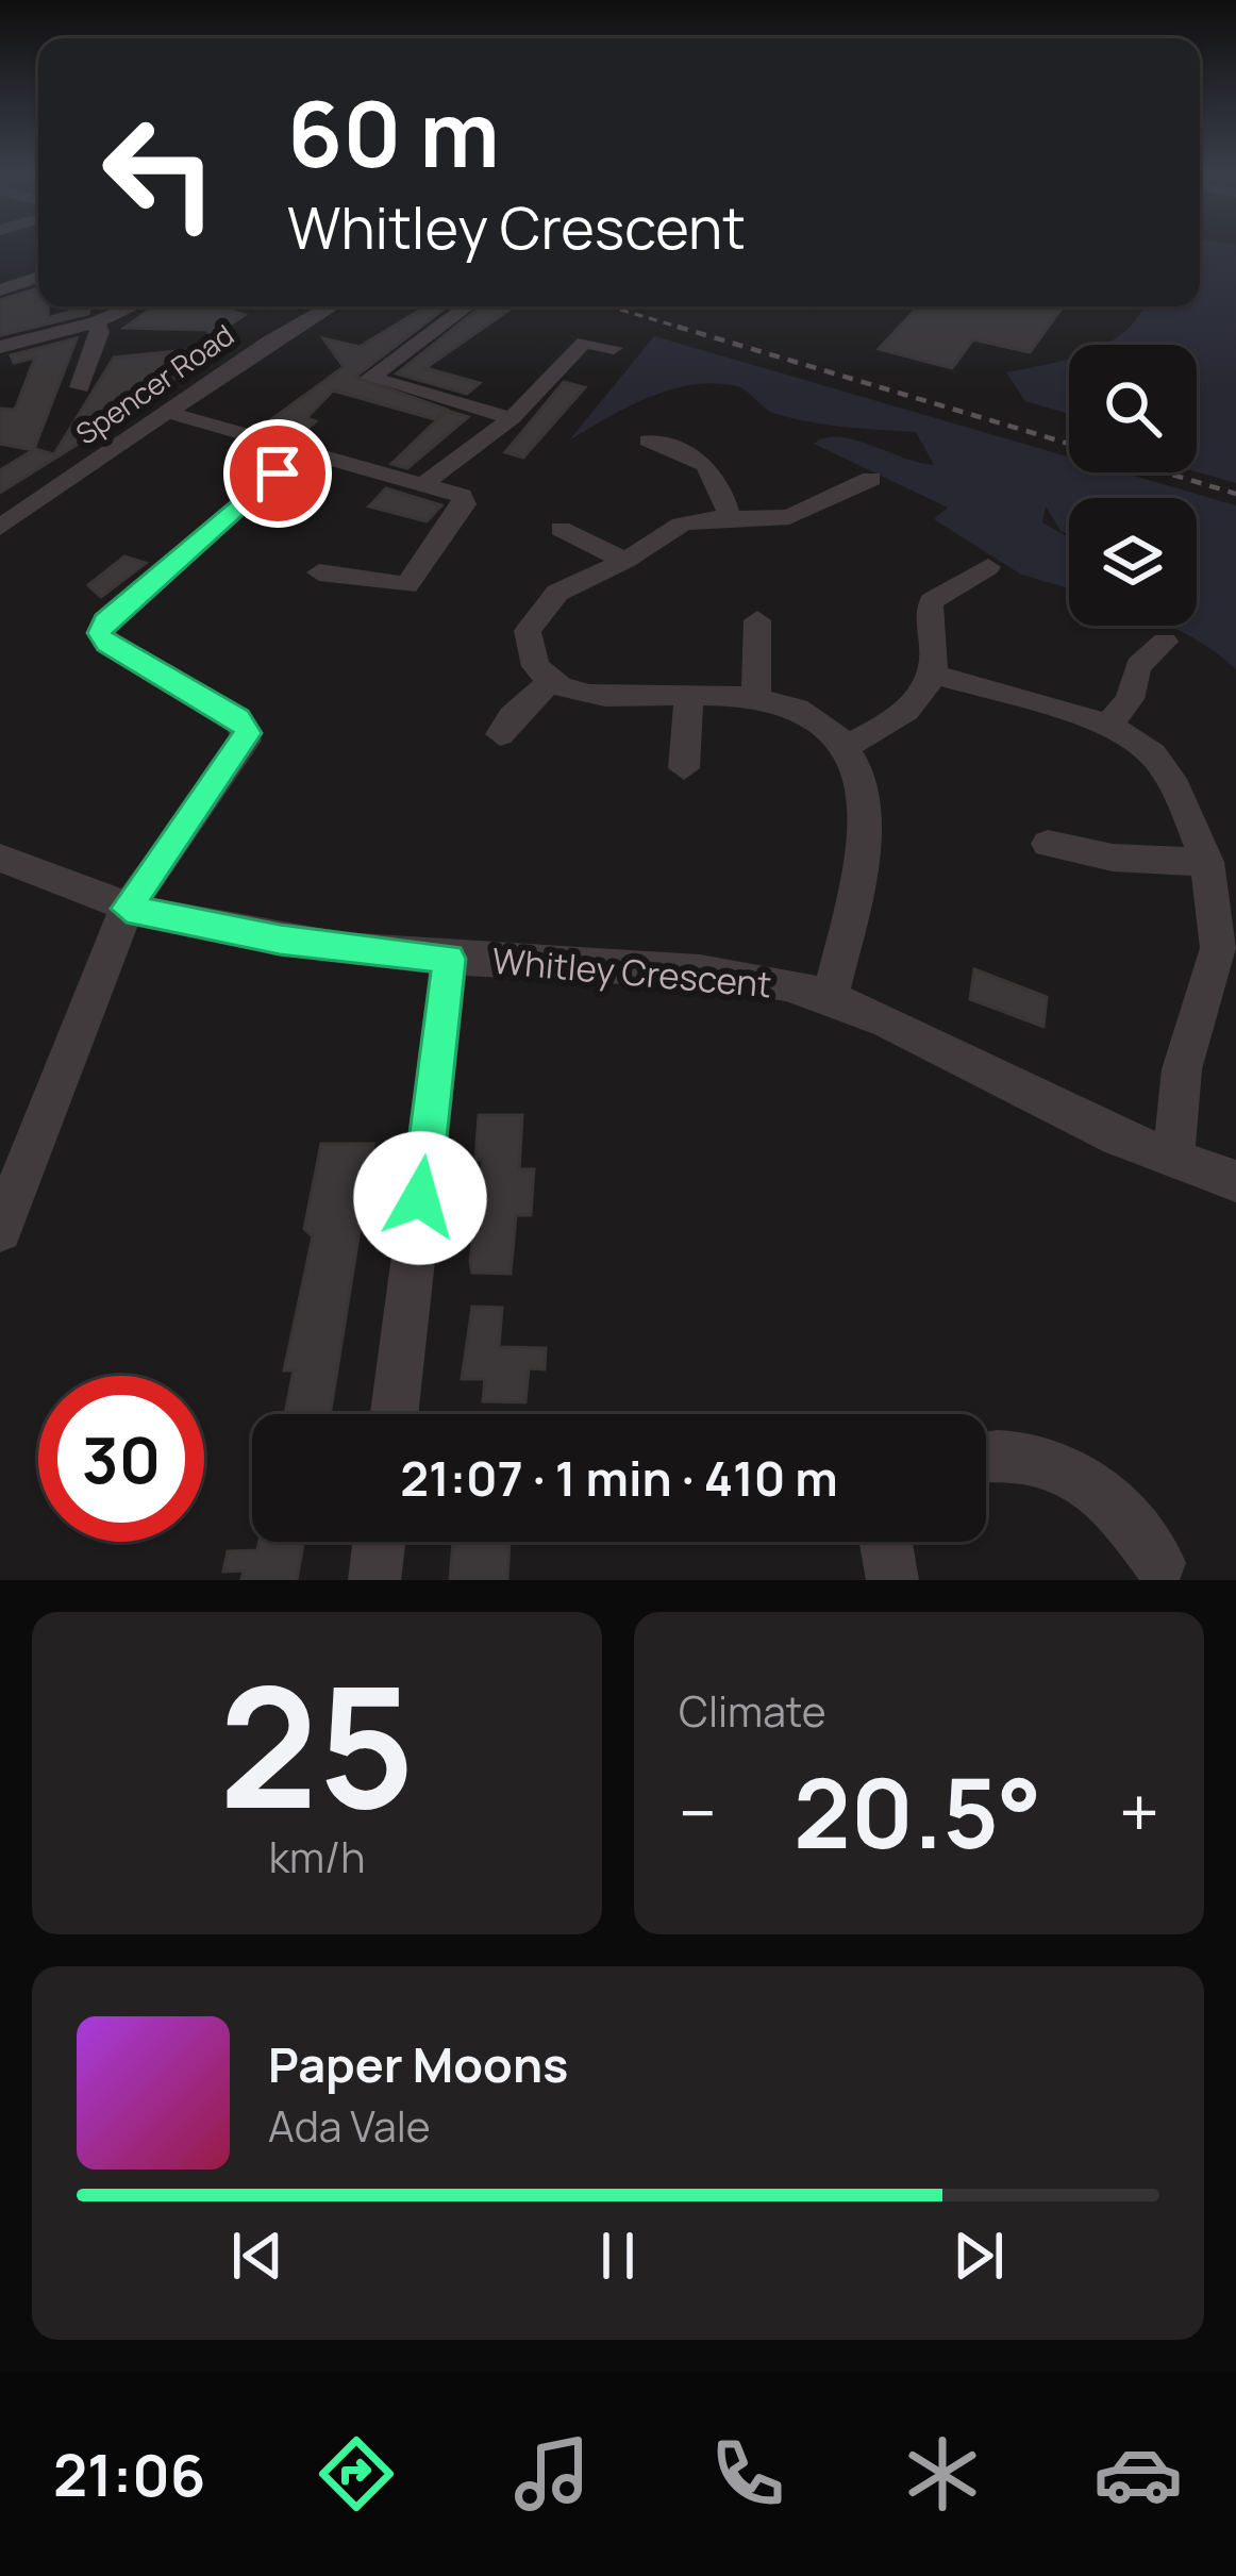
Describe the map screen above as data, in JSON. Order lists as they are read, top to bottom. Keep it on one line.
{"streets":{"street":["Spencer Road","Whitley Crescent"]},"page":{"turn":["60 m","Whitley Crescent"],"limit":"30","trip":"21:07 · 1 min · 410 m","tile":[["25","km/h"],"Climate"],"heat":["−","20.5°","+"],"song":["Paper Moons","Ada Vale"],"tabs":"21:06"}}
